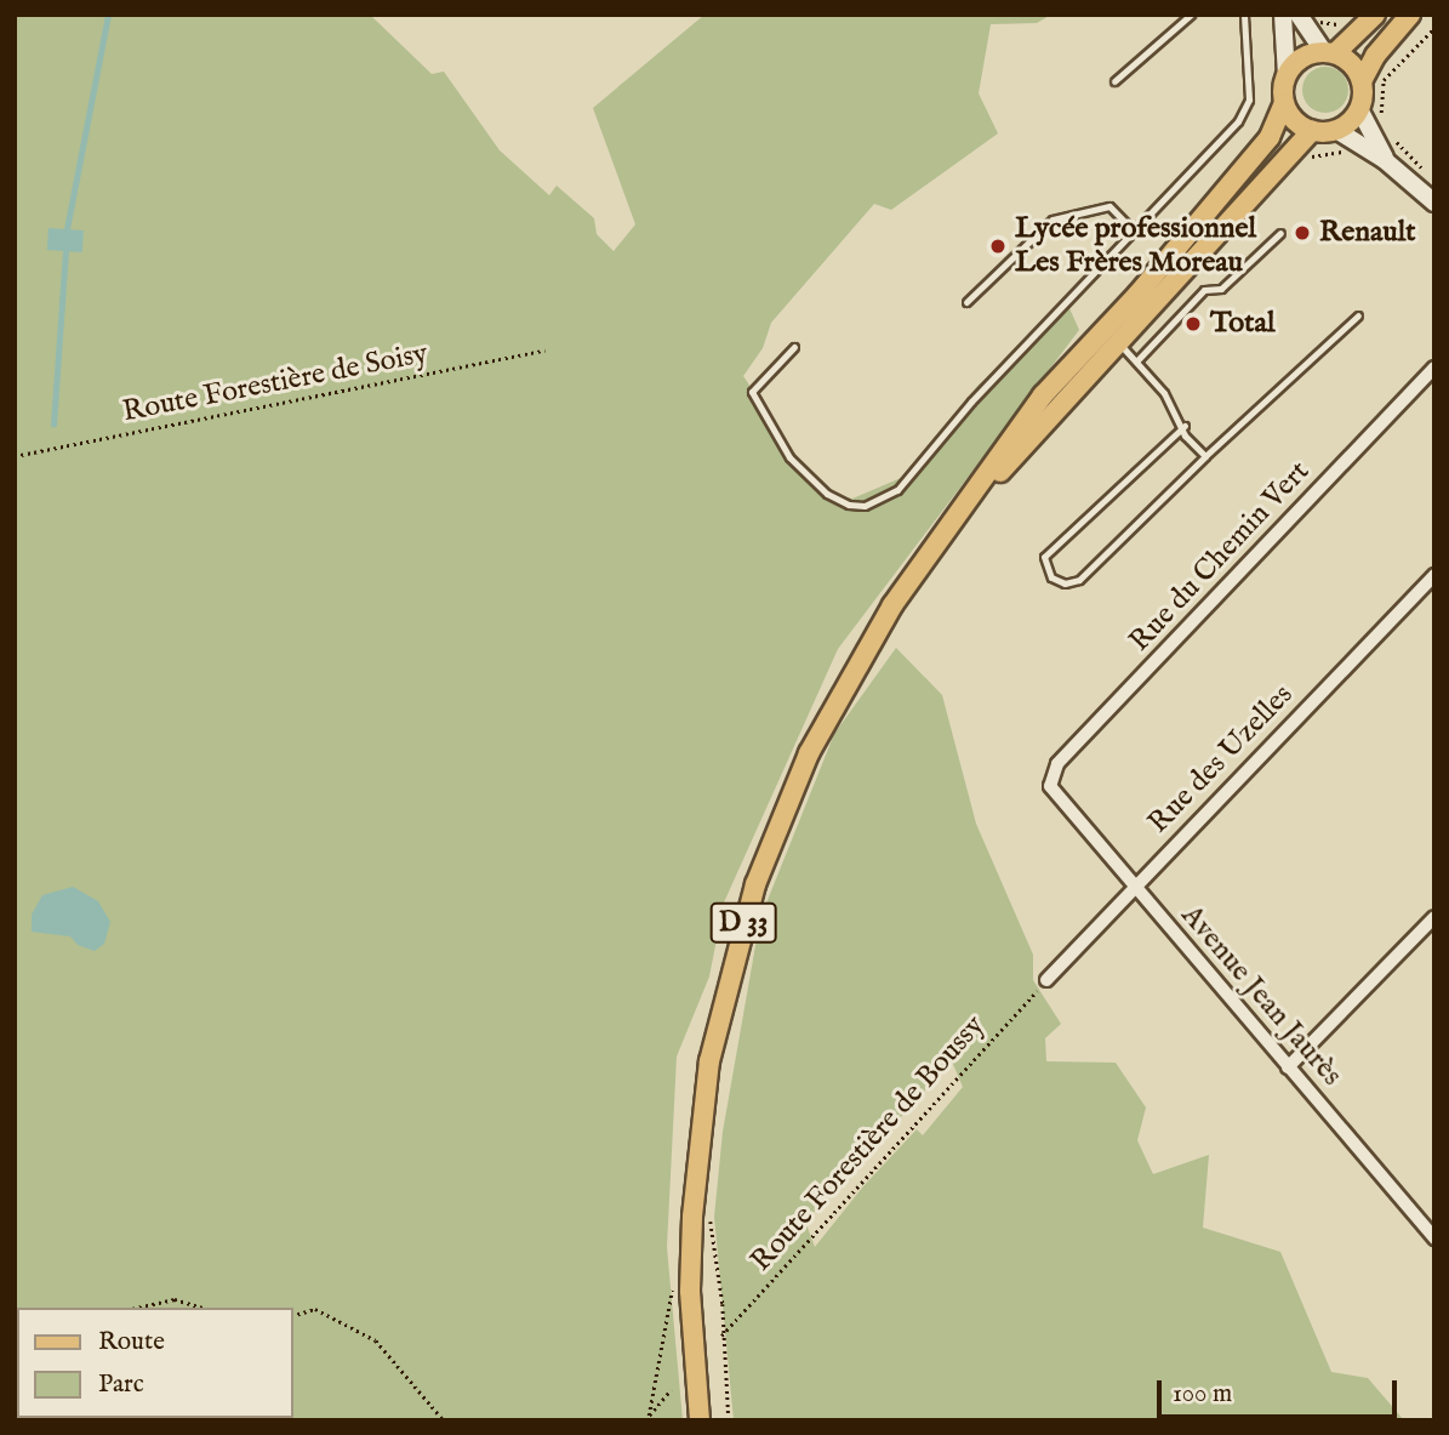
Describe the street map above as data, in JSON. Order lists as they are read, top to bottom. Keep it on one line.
{"streets":{"main road":["D 33"],"street":["Rue du Chemin Vert","Rue des Uzelles","Avenue Jean Jaurès"],"path":["Route Forestière de Soisy","Route Forestière de Boussy"]},"crossings":[["Rue du Chemin Vert","Avenue Jean Jaurès"],["Rue des Uzelles","Avenue Jean Jaurès"],["Rue des Uzelles","Route Forestière de Boussy"]],"places":["Renault","Lycée professionnel Les Frères Moreau","Total"],"legend":["Route","Parc"],"scale_bar":"100 m"}
